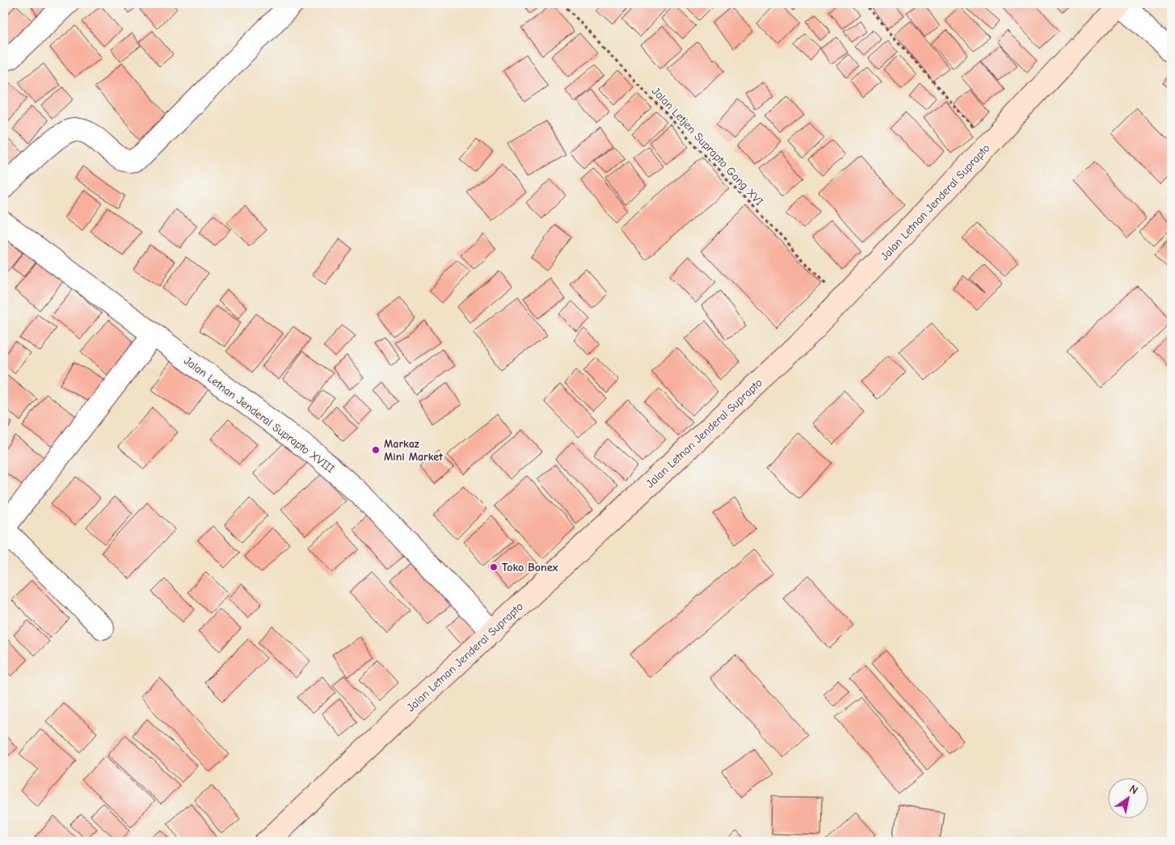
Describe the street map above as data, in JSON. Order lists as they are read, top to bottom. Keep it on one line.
{"streets":{"main road":["Jalan Letnan Jenderal Suprapto"],"street":["Jalan Letnan Jenderal Suprapto XVIII"],"path":["Jalan Letjen Suprapto Gang XVI"]},"crossings":[["Jalan Letjen Suprapto Gang XVI","Jalan Letnan Jenderal Suprapto"],["Jalan Letnan Jenderal Suprapto","Jalan Letnan Jenderal Suprapto XVIII"]],"places":["Markaz Mini Market","Toko Bonex"],"north":"top right"}
